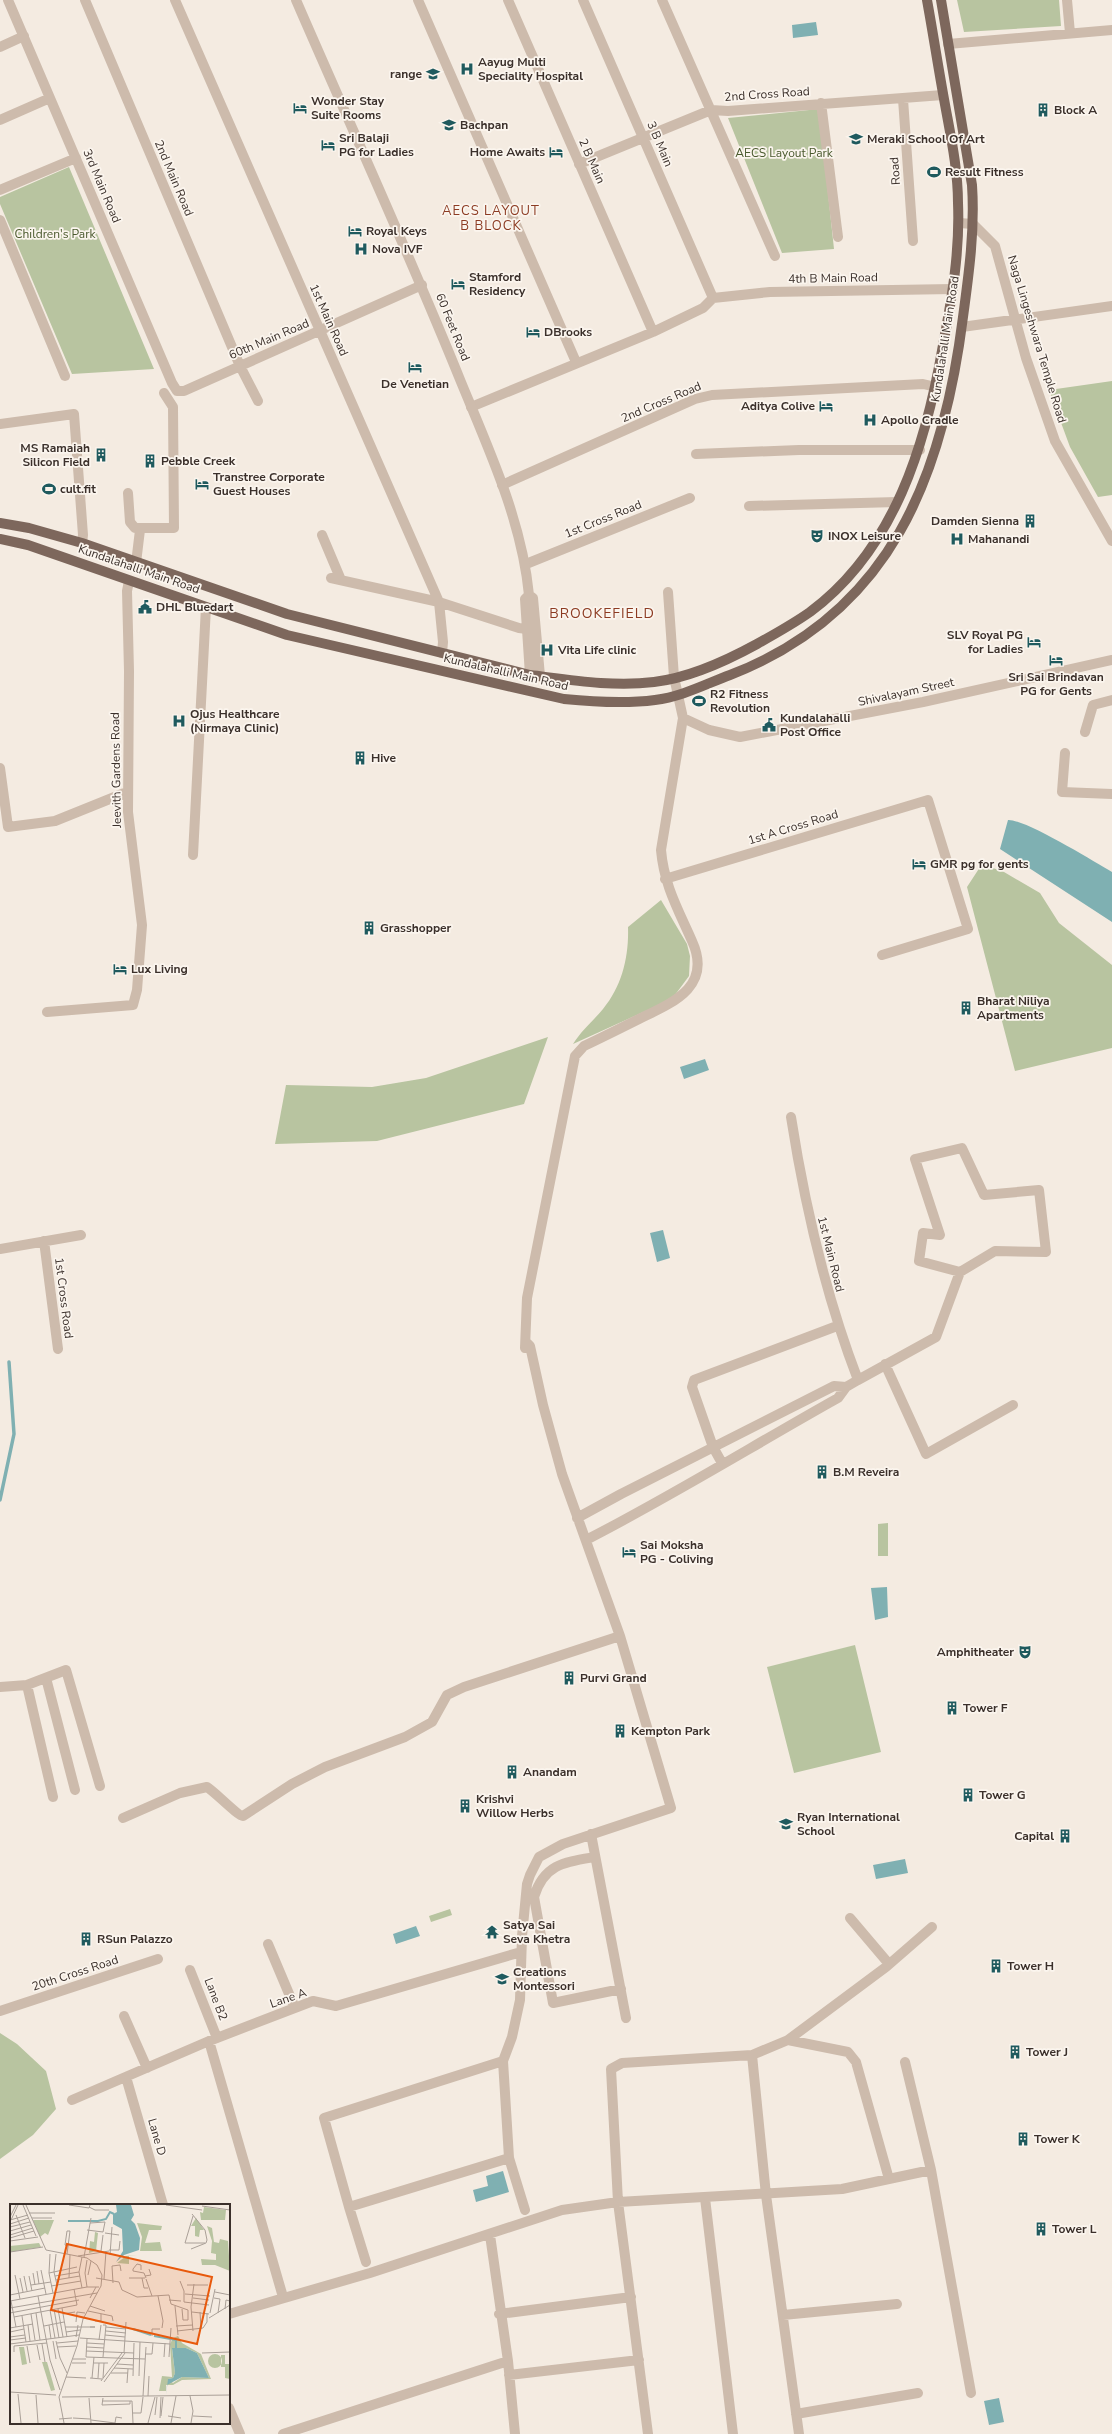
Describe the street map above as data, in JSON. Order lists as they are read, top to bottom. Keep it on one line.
{"streets":{"main road":["Kundalahalli Main Road"],"street":["2nd Cross Road","3 B Main","2 B Main","Road","2nd Main Road","3rd Main Road","4th B Main Road","1st Main Road","60 Feet Road","60th Main Road","Naga Lingeshwara Temple Road","1st Cross Road","Shivalayam Street","Jeevith Gardens Road","1st A Cross Road","20th Cross Road","Lane A","Lane B2","Lane D"]},"crossings":[["2nd Cross Road","3 B Main"],["2nd Cross Road","2 B Main"],["2nd Cross Road","Road"],["2nd Cross Road","60 Feet Road"],["2nd Cross Road","Kundalahalli Main Road"],["3 B Main","4th B Main Road"],["2nd Main Road","60th Main Road"],["3rd Main Road","60th Main Road"],["4th B Main Road","Kundalahalli Main Road"],["1st Main Road","60th Main Road"],["1st Main Road","Kundalahalli Main Road"],["60 Feet Road","60th Main Road"],["60 Feet Road","Kundalahalli Main Road"],["60 Feet Road","1st Cross Road"],["Kundalahalli Main Road","Naga Lingeshwara Temple Road"],["Kundalahalli Main Road","Jeevith Gardens Road"],["Lane A","Lane B2"],["Lane A","Lane D"]],"districts":["AECS LAYOUT B BLOCK","BROOKEFIELD"],"parks":["AECS Layout Park","Children's Park"],"places":{"hospital":["Aayug Multi Speciality Hospital","Nova IVF","Apollo Cradle","Mahanandi","Vita Life clinic","Ojus Healthcare (Nirmaya Clinic)"],"school or university":["range","Bachpan","Meraki School Of Art","Ryan International School","Creations Montessori"],"hotel":["Wonder Stay Suite Rooms","Sri Balaji PG for Ladies","Home Awaits","Royal Keys","Stamford Residency","DBrooks","De Venetian","Aditya Colive","Transtree Corporate Guest Houses","SLV Royal PG for Ladies","Sri Sai Brindavan PG for Gents","GMR pg for gents","Lux Living","Sai Moksha PG - Coliving"],"building":["Block A","MS Ramaiah Silicon Field","Pebble Creek","Damden Sienna","Hive","Grasshopper","Bharat Niliya Apartments","B.M Reveira","Purvi Grand","Tower F","Kempton Park","Anandam","Tower G","Krishvi Willow Herbs","Capital","RSun Palazzo","Tower H","Tower J","Tower K","Tower L"],"sports":["Result Fitness","cult.fit","R2 Fitness Revolution"],"theatre":["INOX Leisure","Amphitheater"],"public building":["DHL Bluedart","Kundalahalli Post Office"],"temple":["Satya Sai Seva Khetra"]}}
